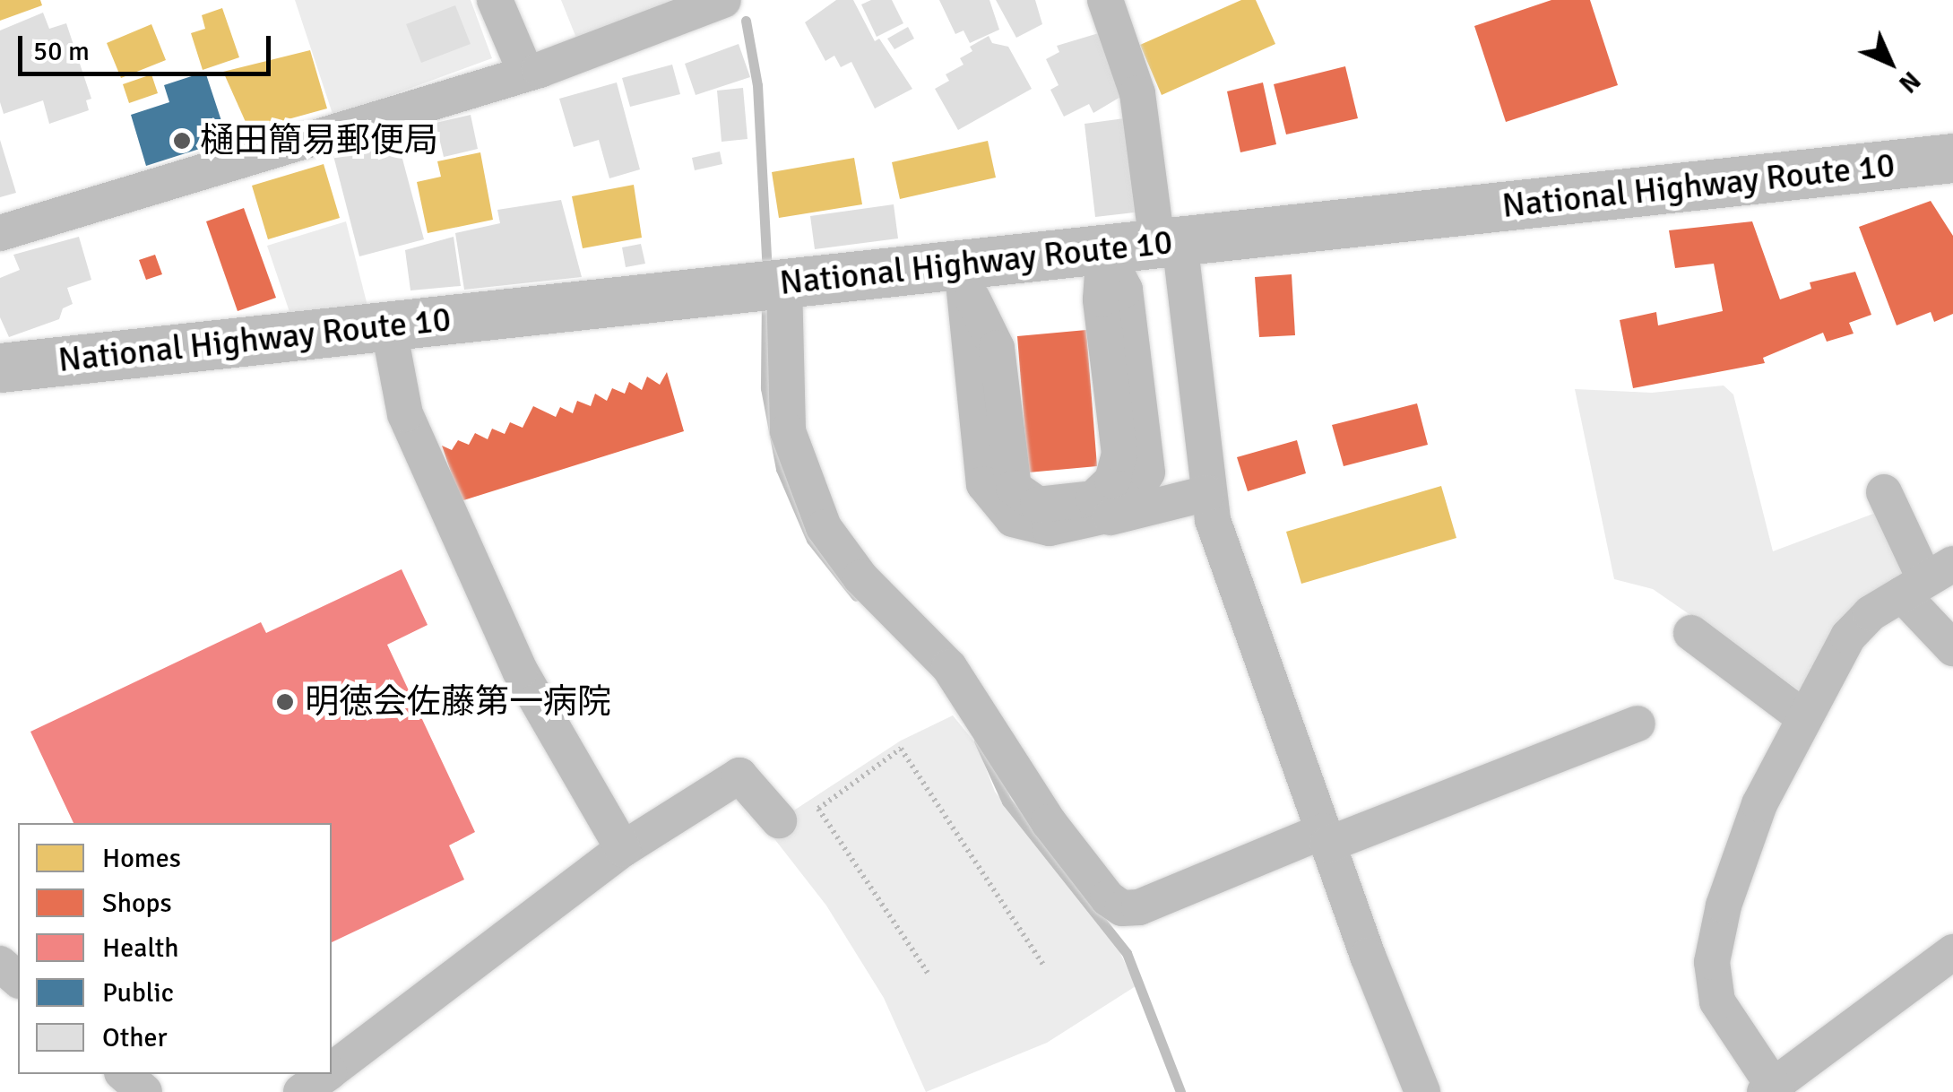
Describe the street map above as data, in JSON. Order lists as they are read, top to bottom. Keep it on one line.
{"streets":{"highway":["National Highway Route 10"]},"places":["樋田簡易郵便局","明徳会佐藤第一病院"],"legend":["Homes","Shops","Health","Public","Other"],"scale_bar":"50 m","north":"bottom right"}
